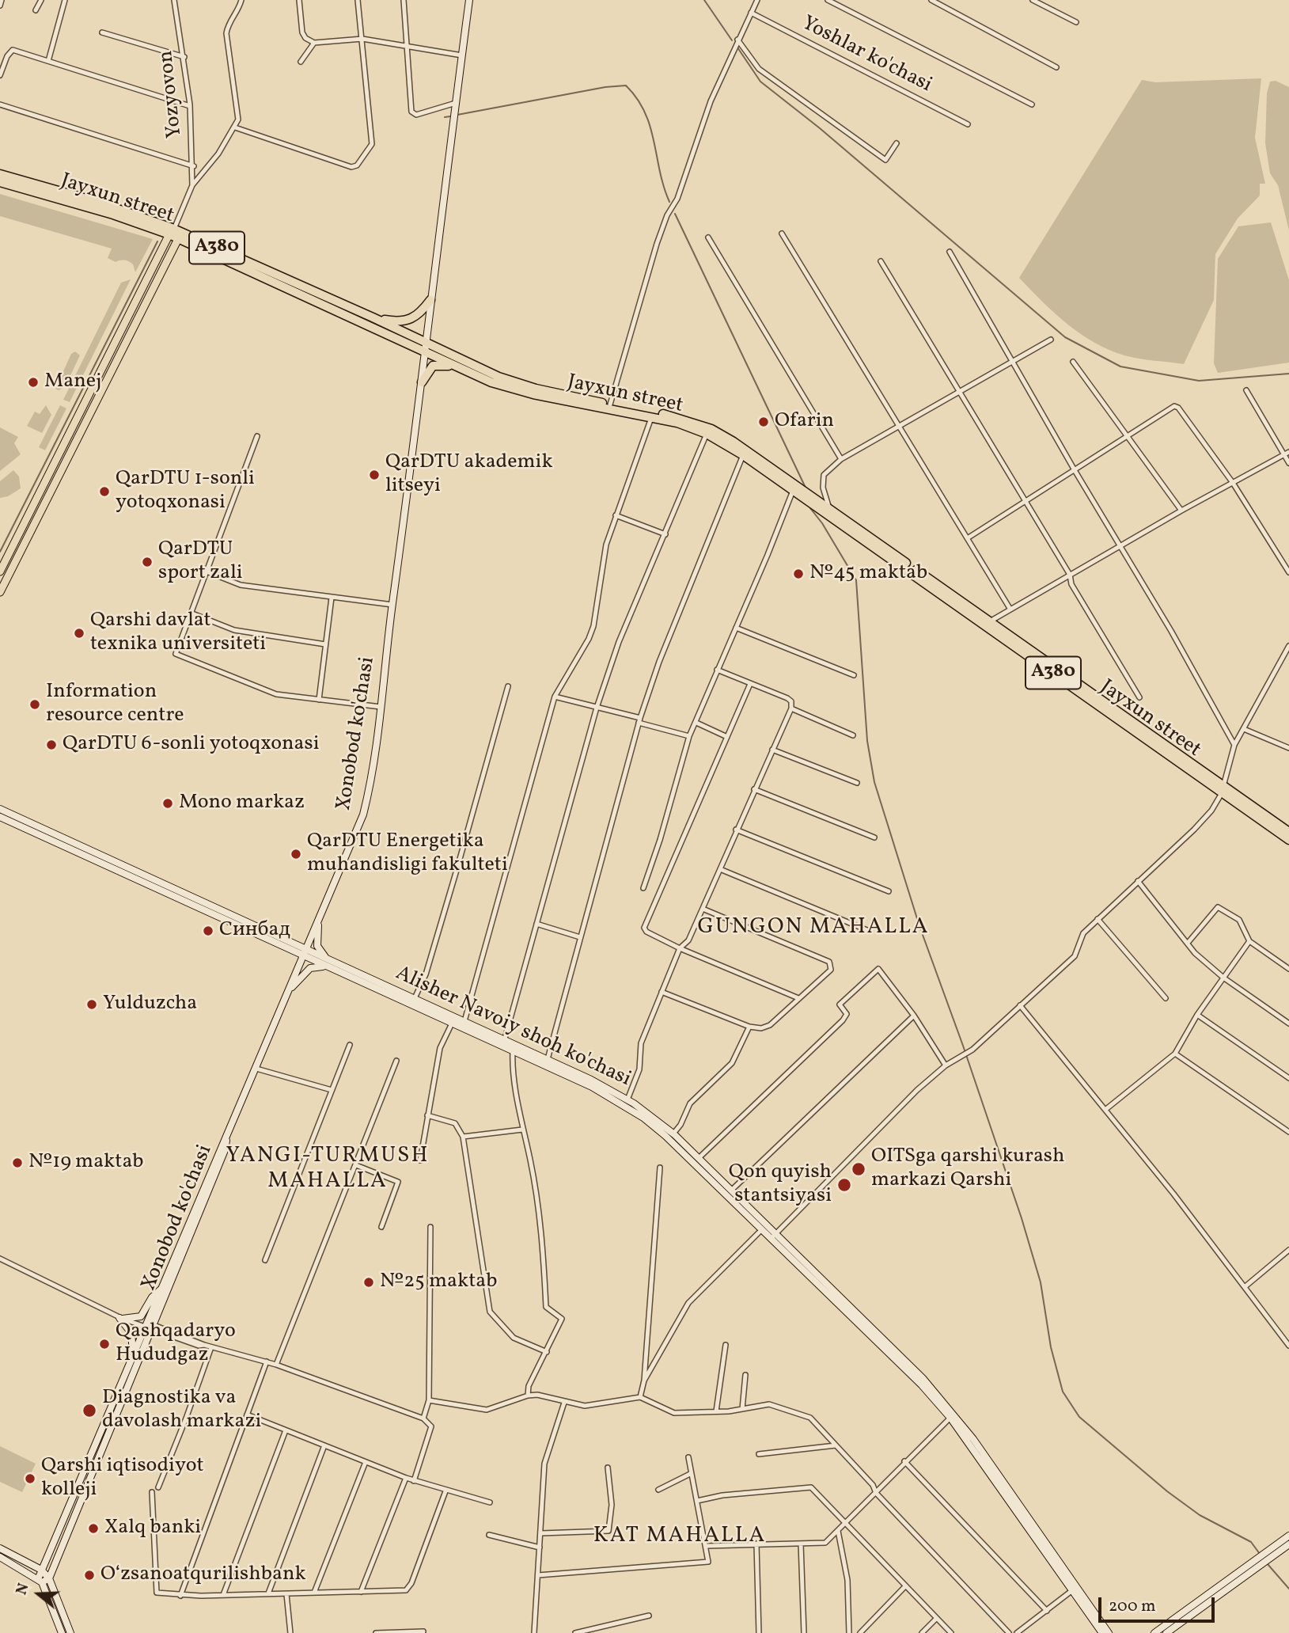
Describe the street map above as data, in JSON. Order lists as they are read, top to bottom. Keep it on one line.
{"streets":{"highway":["Jayxun street","A380"],"main road":["Xonobod ko'chasi","Alisher Navoiy shoh ko'chasi"],"street":["Yoshlar ko'chasi","Yozyovon"]},"crossings":[["Jayxun street","Xonobod ko'chasi"],["Xonobod ko'chasi","Alisher Navoiy shoh ko'chasi"]],"districts":["GUNGON MAHALLA","YANGI-TURMUSH MAHALLA","KAT MAHALLA"],"places":["Manej","Ofarin","QarDTU akademik litseyi","QarDTU 1-sonli yotoqxonasi","QarDTU sport zali","№45 maktab","Qarshi davlat texnika universiteti","Information resource centre","QarDTU 6-sonli yotoqxonasi","Mono markaz","QarDTU Energetika muhandisligi fakulteti","Синбад","Yulduzcha","№19 maktab","OITSga qarshi kurash markazi Qarshi","Qon quyish stantsiyasi","№25 maktab","Qashqadaryo Hududgaz","Diagnostika va davolash markazi","Qarshi iqtisodiyot kolleji","Xalq banki","Oʻzsanoatqurilishbank"],"scale_bar":"200 m","north":"left"}
